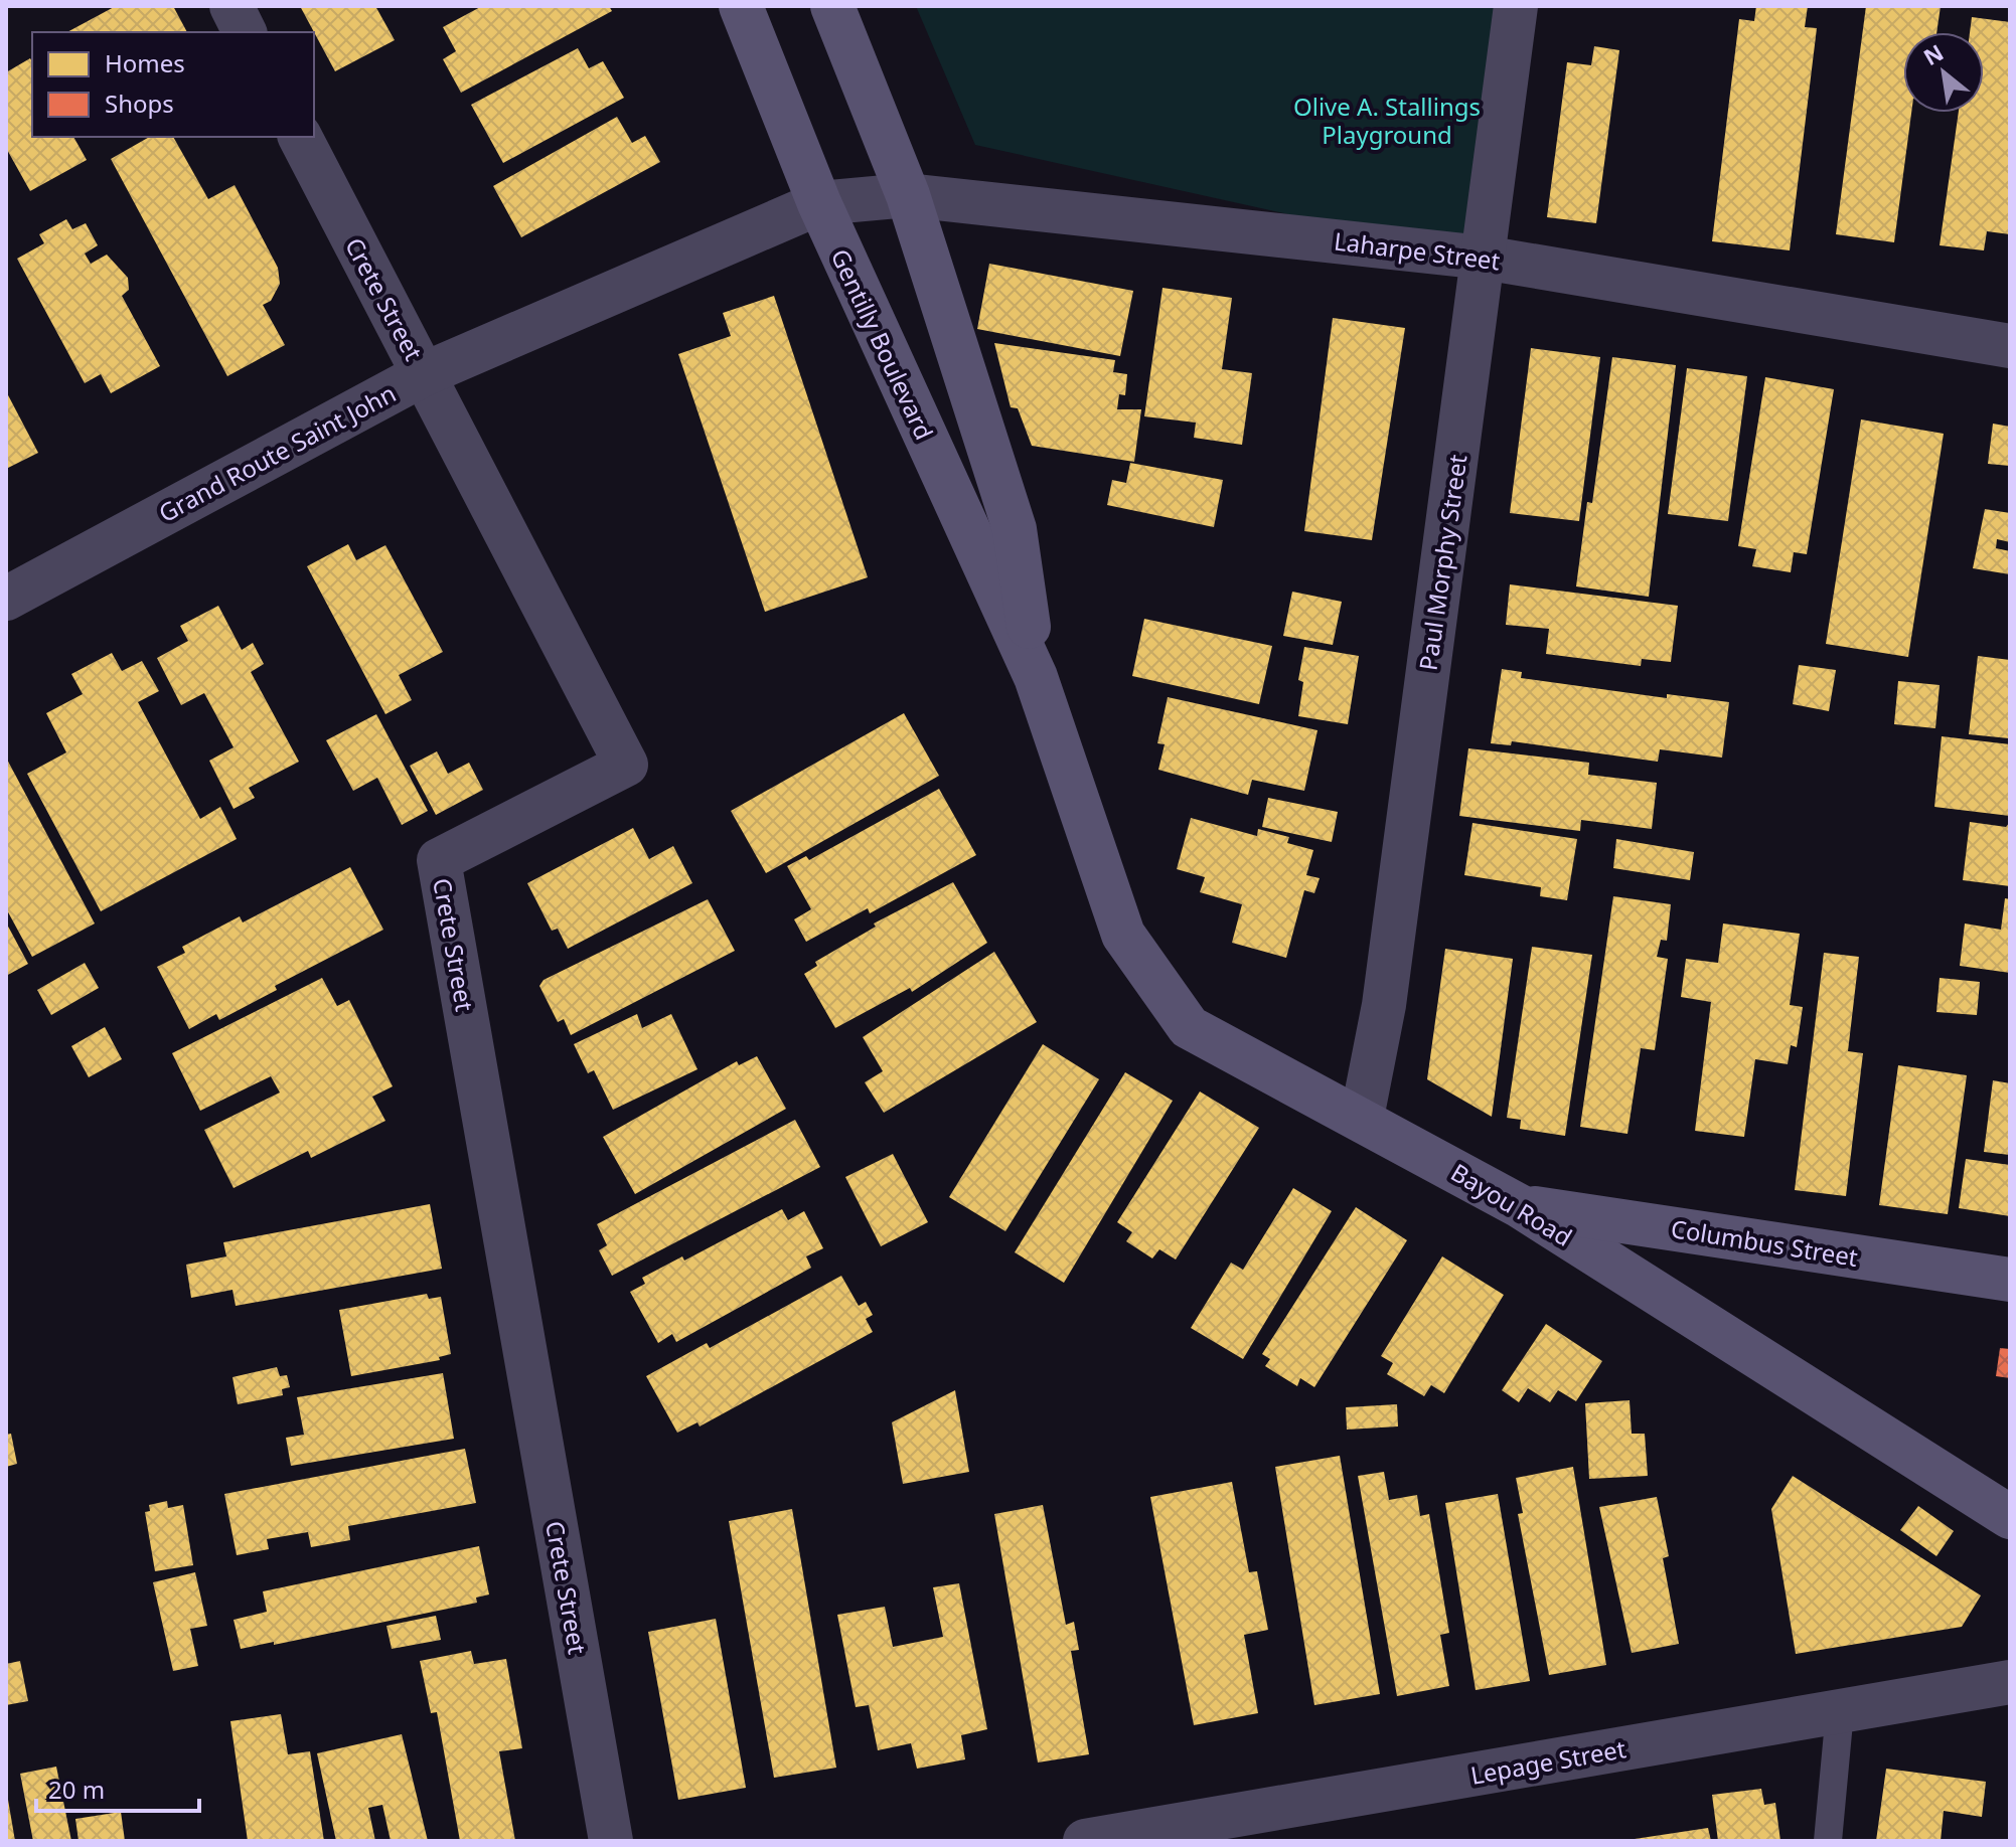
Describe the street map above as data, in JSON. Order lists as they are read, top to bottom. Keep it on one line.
{"streets":{"main road":["Gentilly Boulevard","Bayou Road","Columbus Street"],"street":["Laharpe Street","Crete Street","Grand Route Saint John","Paul Morphy Street","Lepage Street"]},"crossings":[["Laharpe Street","Gentilly Boulevard"],["Laharpe Street","Grand Route Saint John"],["Laharpe Street","Paul Morphy Street"],["Crete Street","Grand Route Saint John"],["Gentilly Boulevard","Grand Route Saint John"],["Gentilly Boulevard","Bayou Road"],["Paul Morphy Street","Bayou Road"],["Bayou Road","Columbus Street"]],"parks":["Olive A. Stallings Playground"],"legend":["Homes","Shops"],"scale_bar":"20 m","north":"top left"}
